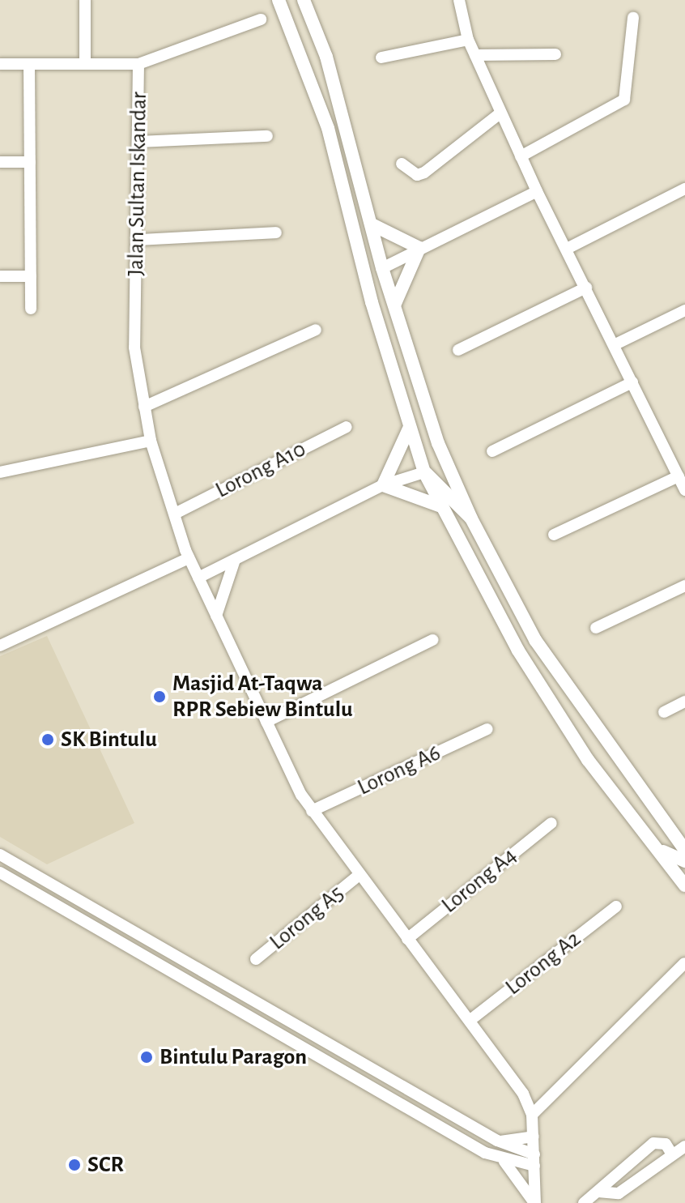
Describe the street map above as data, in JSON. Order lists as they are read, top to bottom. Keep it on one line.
{"streets":{"street":["Jalan Sultan Iskandar","Lorong A10","Lorong A6","Lorong A4","Lorong A5","Lorong A2"]},"crossings":[["Jalan Sultan Iskandar","Lorong A10"],["Jalan Sultan Iskandar","Lorong A6"],["Jalan Sultan Iskandar","Lorong A4"],["Jalan Sultan Iskandar","Lorong A5"],["Jalan Sultan Iskandar","Lorong A2"]],"places":["Masjid At-Taqwa RPR Sebiew Bintulu","SK Bintulu","Bintulu Paragon","SCR"]}
